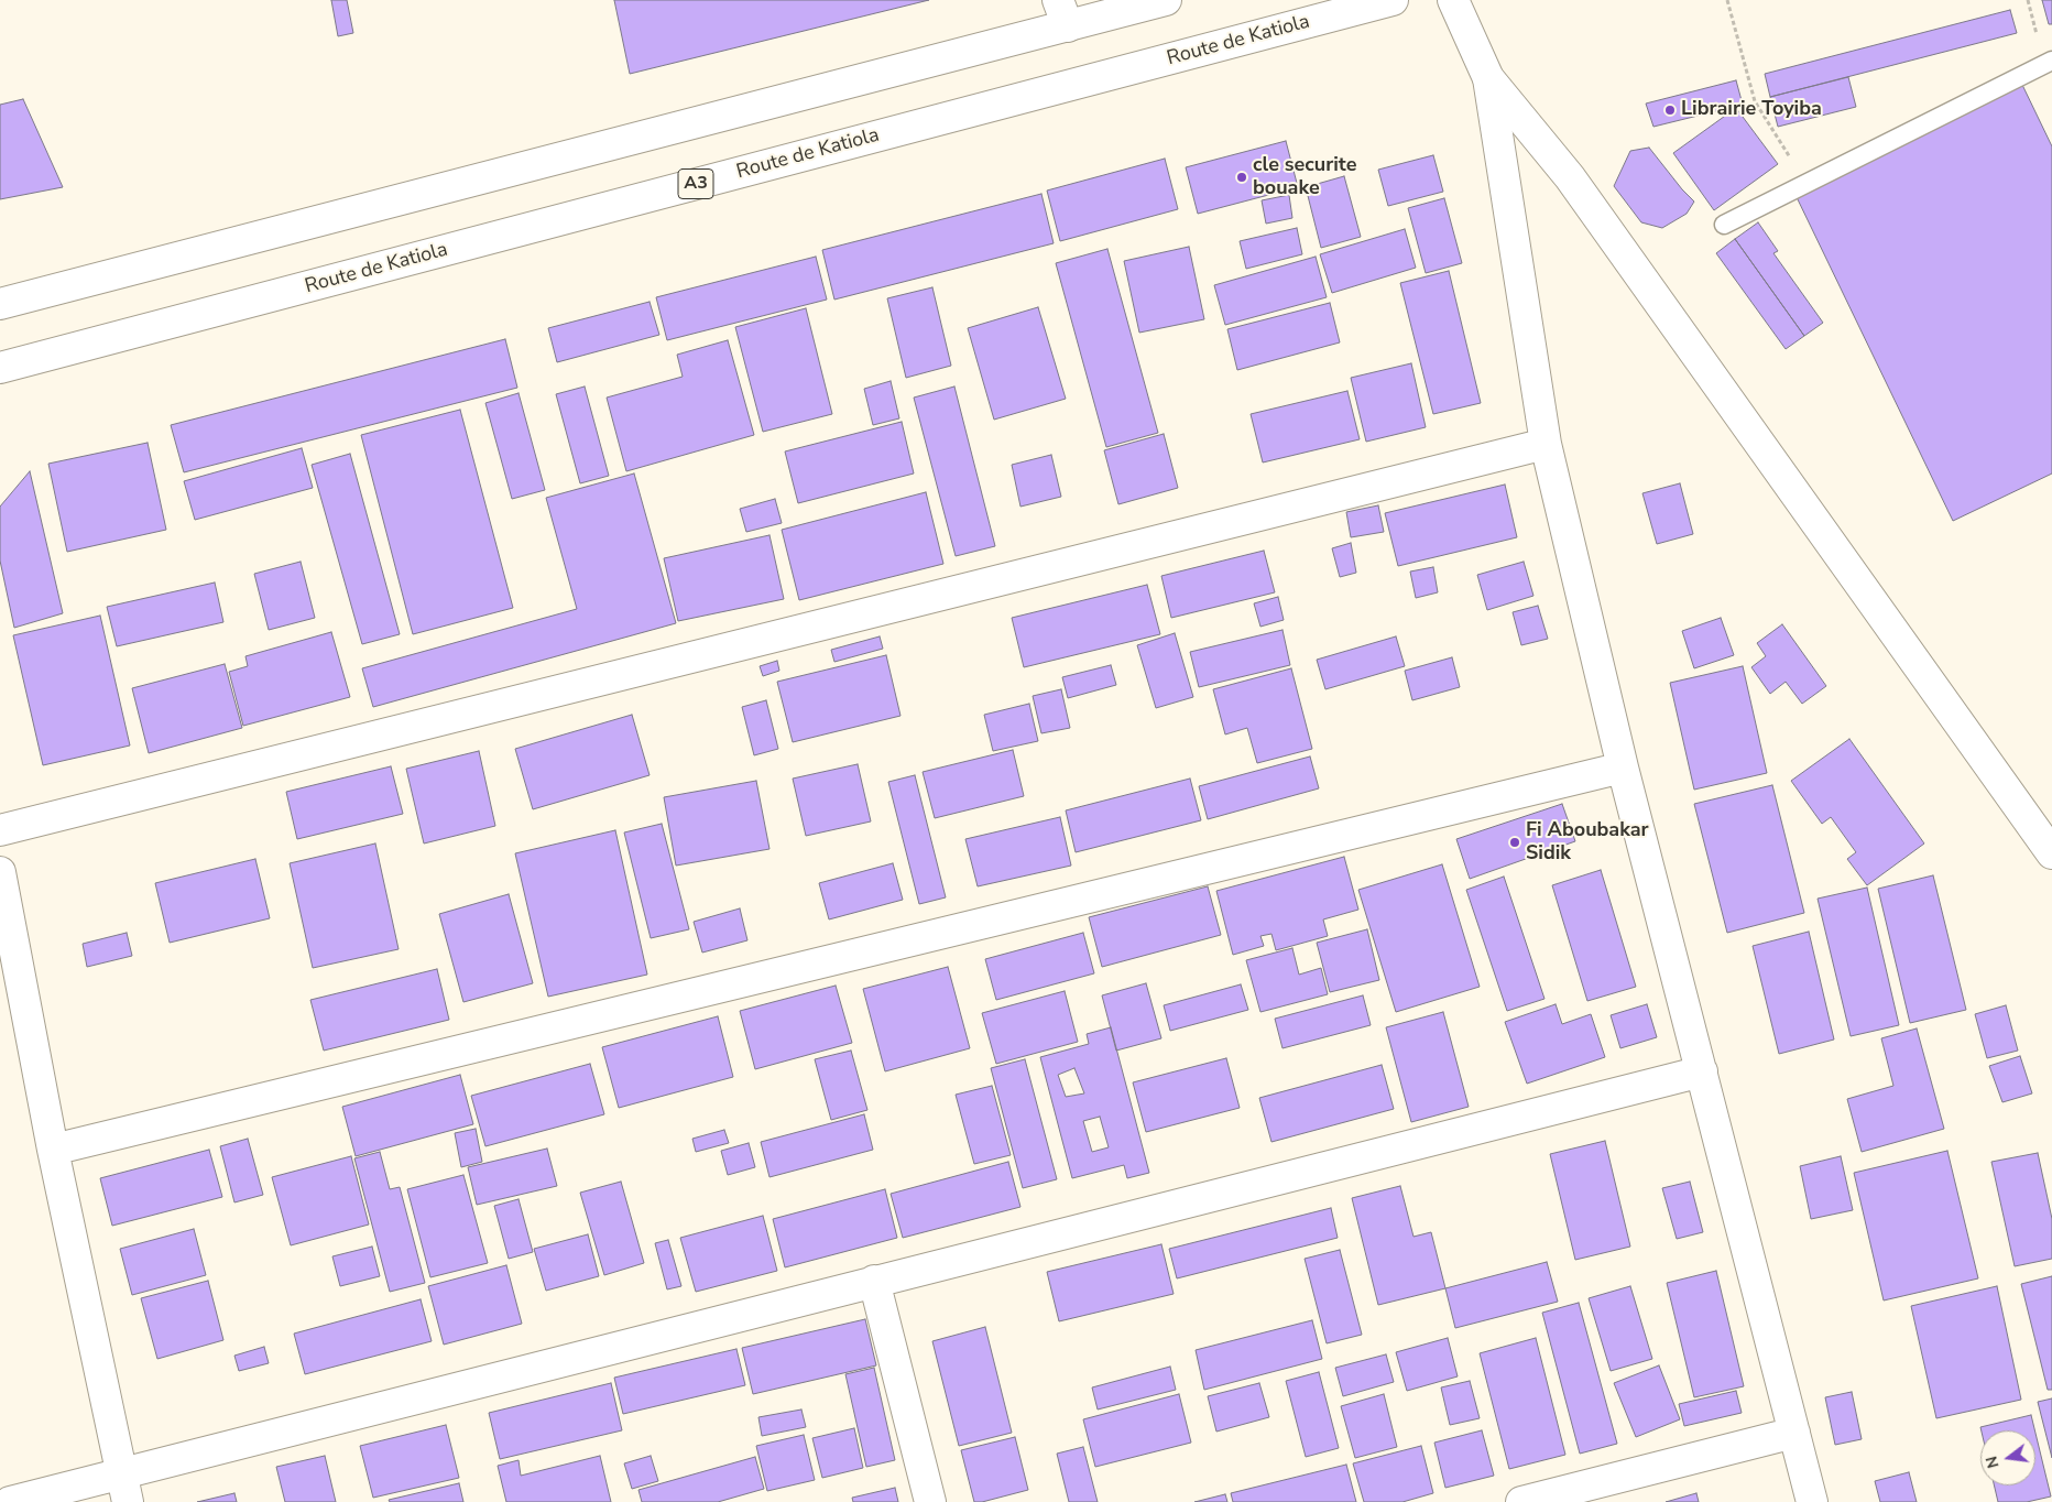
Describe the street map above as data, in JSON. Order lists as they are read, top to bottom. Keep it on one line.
{"streets":{"main road":["Route de Katiola","A3"]},"places":["Librairie Toyiba","cle securite bouake","Fi Aboubakar Sidik"],"north":"left"}
